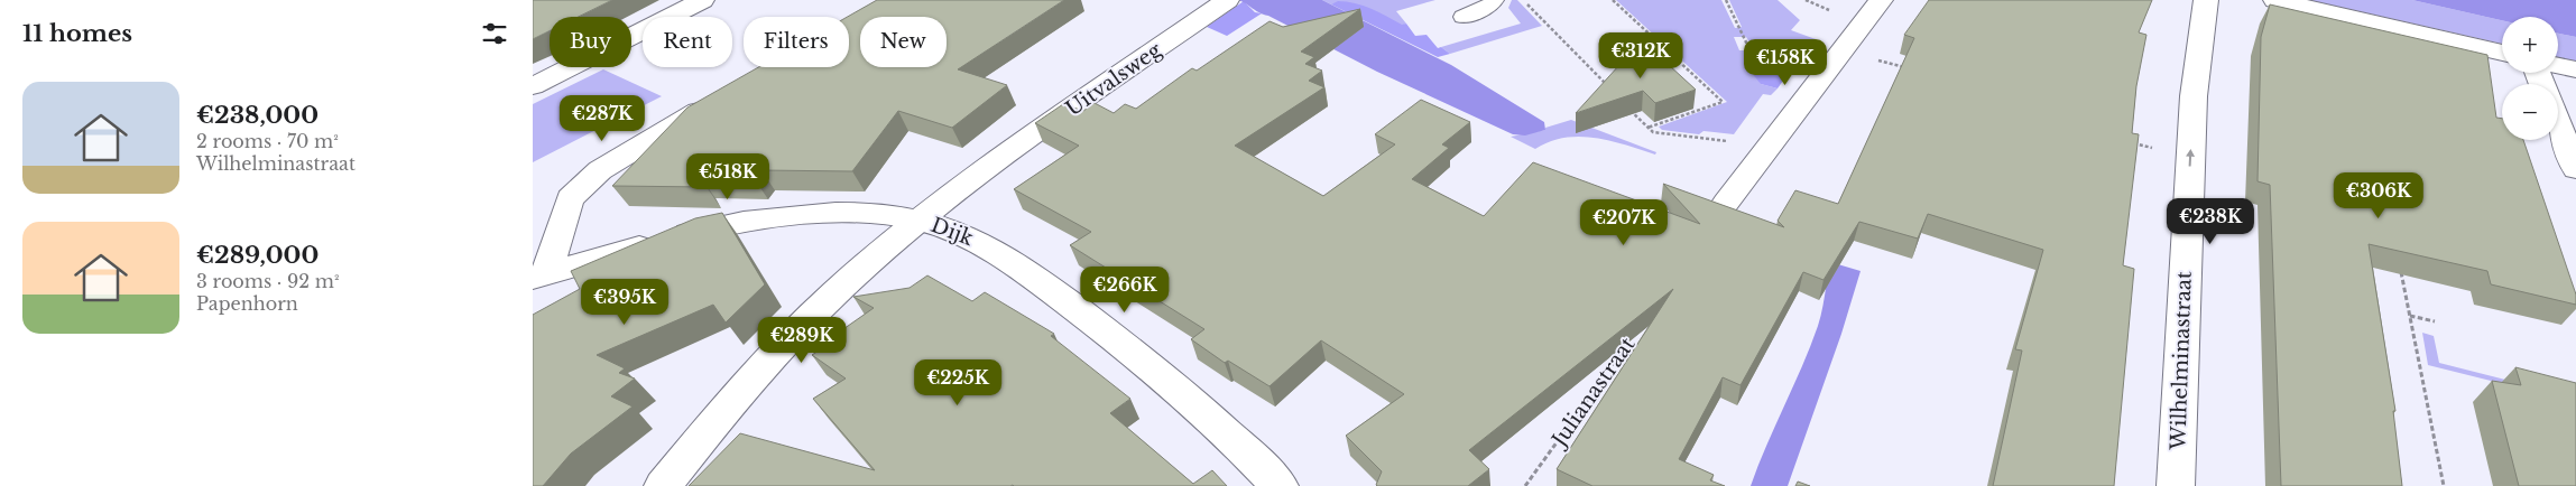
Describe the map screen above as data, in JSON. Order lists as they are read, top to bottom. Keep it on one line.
{"streets":{"street":["Uitvalsweg","Dijk","Wilhelminastraat"],"path":["Julianastraat"]},"crossings":[["Uitvalsweg","Dijk"]],"one_way":["Wilhelminastraat"],"page":{"heading":"11 homes","map_buttons":["+","−"],"chip":["Buy","Rent","Filters","New"],"price":["€312K","€158K","€287K","€518K","€306K","€238K","€207K","€266K","€395K","€289K","€225K"],"list":[{"name":"€238,000","note":"2 rooms · 70 m² · Wilhelminastraat"},{"name":"€289,000","note":"3 rooms · 92 m² · Papenhorn"}]}}
